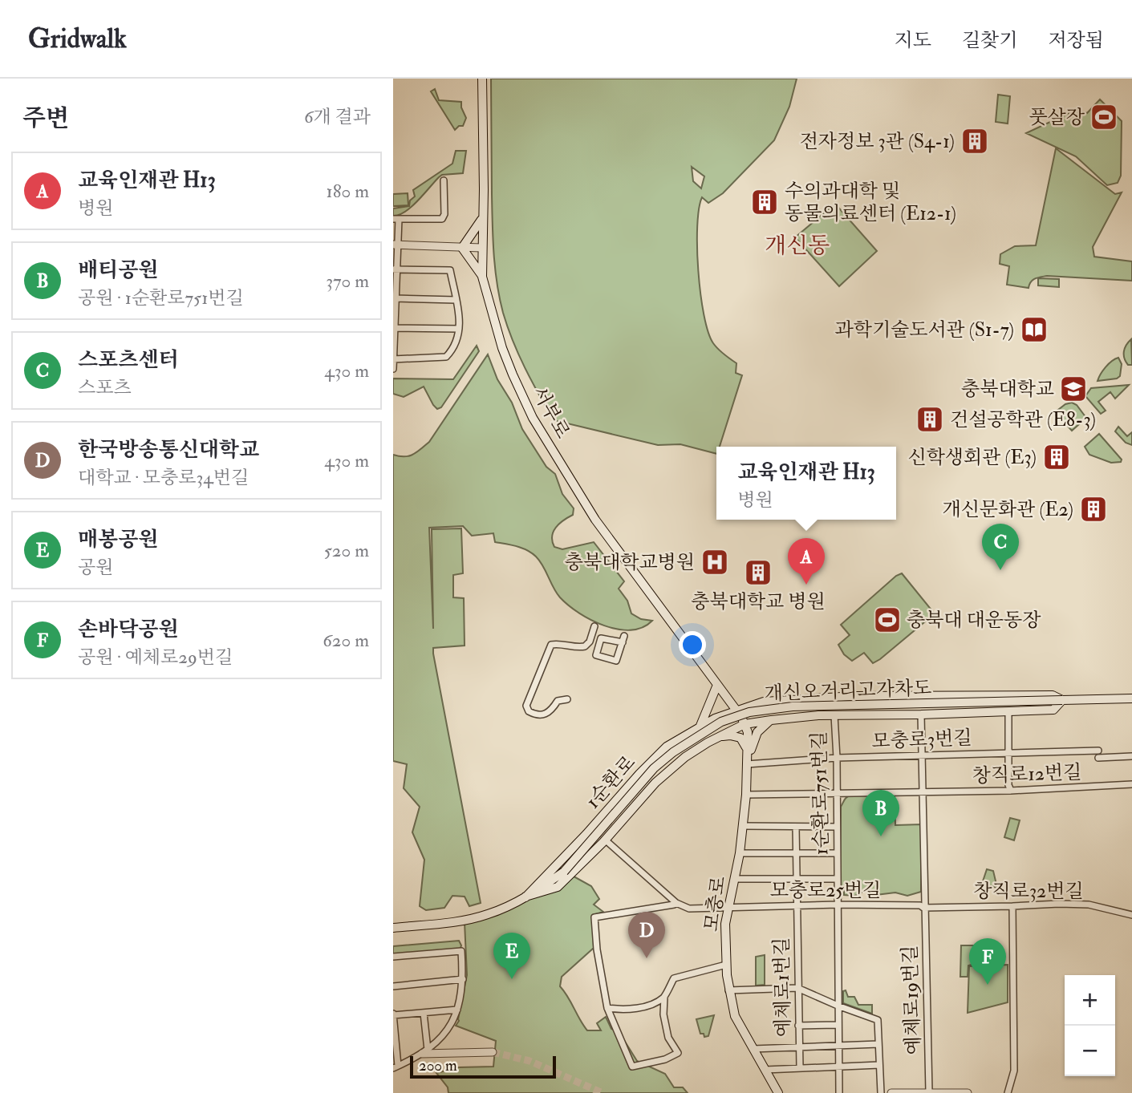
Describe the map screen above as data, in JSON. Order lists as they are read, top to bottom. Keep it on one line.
{"streets":{"main road":["서부로","개신오거리고가차도","1순환로","모충로"],"street":["모충로3번길","창직로12번길","1순환로751번길","모충로25번길","창직로32번길","예체로1번길","예체로19번길"]},"crossings":[["서부로","1순환로"],["서부로","모충로"],["개신오거리고가차도","1순환로"],["모충로3번길","1순환로751번길"],["모충로3번길","모충로"],["창직로12번길","1순환로751번길"],["창직로12번길","모충로"],["1순환로","모충로"],["1순환로751번길","모충로25번길"],["모충로25번길","창직로32번길"],["모충로25번길","모충로"],["모충로25번길","예체로1번길"],["모충로25번길","예체로19번길"],["창직로32번길","예체로19번길"]],"districts":["개신동"],"places":{"sports":["풋살장","충북대 대운동장"],"building":["전자정보 3관 (S4-1)","수의과대학 및 동물의료센터 (E12-1)","건설공학관 (E8-3)","신학생회관 (E3)","개신문화관 (E2)","충북대학교 병원"],"library":["과학기술도서관 (S1-7)"],"school or university":["충북대학교"],"hospital":["충북대학교병원"]},"scale_bar":"200 m","page":{"header":"Gridwalk","nav":["지도","길찾기","저장됨"],"heading":["주변","6개 결과"],"list":[{"mark":"A","name":"교육인재관 H13","note":"병원","value":"180 m"},{"mark":"B","name":"배티공원","note":"공원 · 1순환로751번길","value":"370 m"},{"mark":"C","name":"스포츠센터","note":"스포츠","value":"430 m"},{"mark":"D","name":"한국방송통신대학교","note":"대학교 · 모충로34번길","value":"430 m"},{"mark":"E","name":"매봉공원","note":"공원","value":"520 m"},{"mark":"F","name":"손바닥공원","note":"공원 · 예체로29번길","value":"620 m"}],"popup":["교육인재관 H13","병원"],"pins":["C","A","B","D","E","F"],"map_buttons":["+","−"],"scale":"200 m"}}
